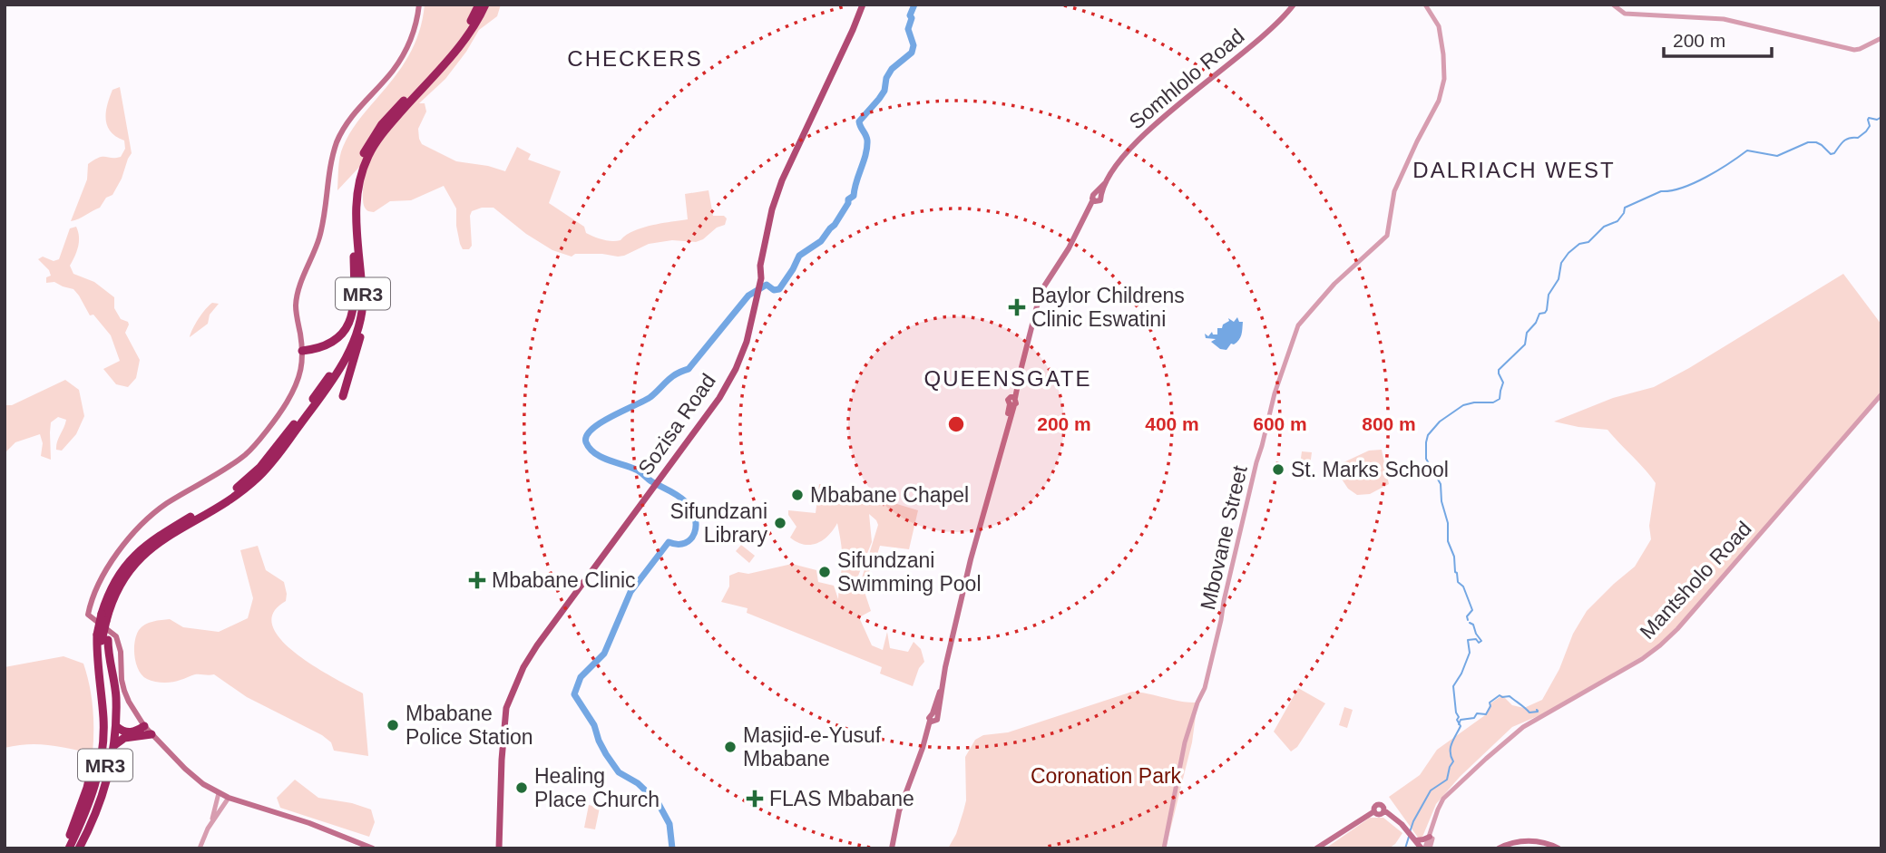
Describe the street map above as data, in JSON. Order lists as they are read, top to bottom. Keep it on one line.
{"streets":{"highway":["MR3"],"main road":["Somhlolo Road","Sozisa Road"],"street":["Mbovane Street","Mantsholo Road"]},"districts":["CHECKERS","DALRIACH WEST","QUEENSGATE"],"parks":["Coronation Park"],"places":{"health":["Baylor Childrens Clinic Eswatini","Mbabane Clinic","FLAS Mbabane"],"other":["St. Marks School","Mbabane Chapel","Sifundzani Library","Sifundzani Swimming Pool","Mbabane Police Station","Masjid-e-Yusuf Mbabane","Healing Place Church"]},"scale_bar":"200 m","rings":["200 m","400 m","600 m","800 m"]}
